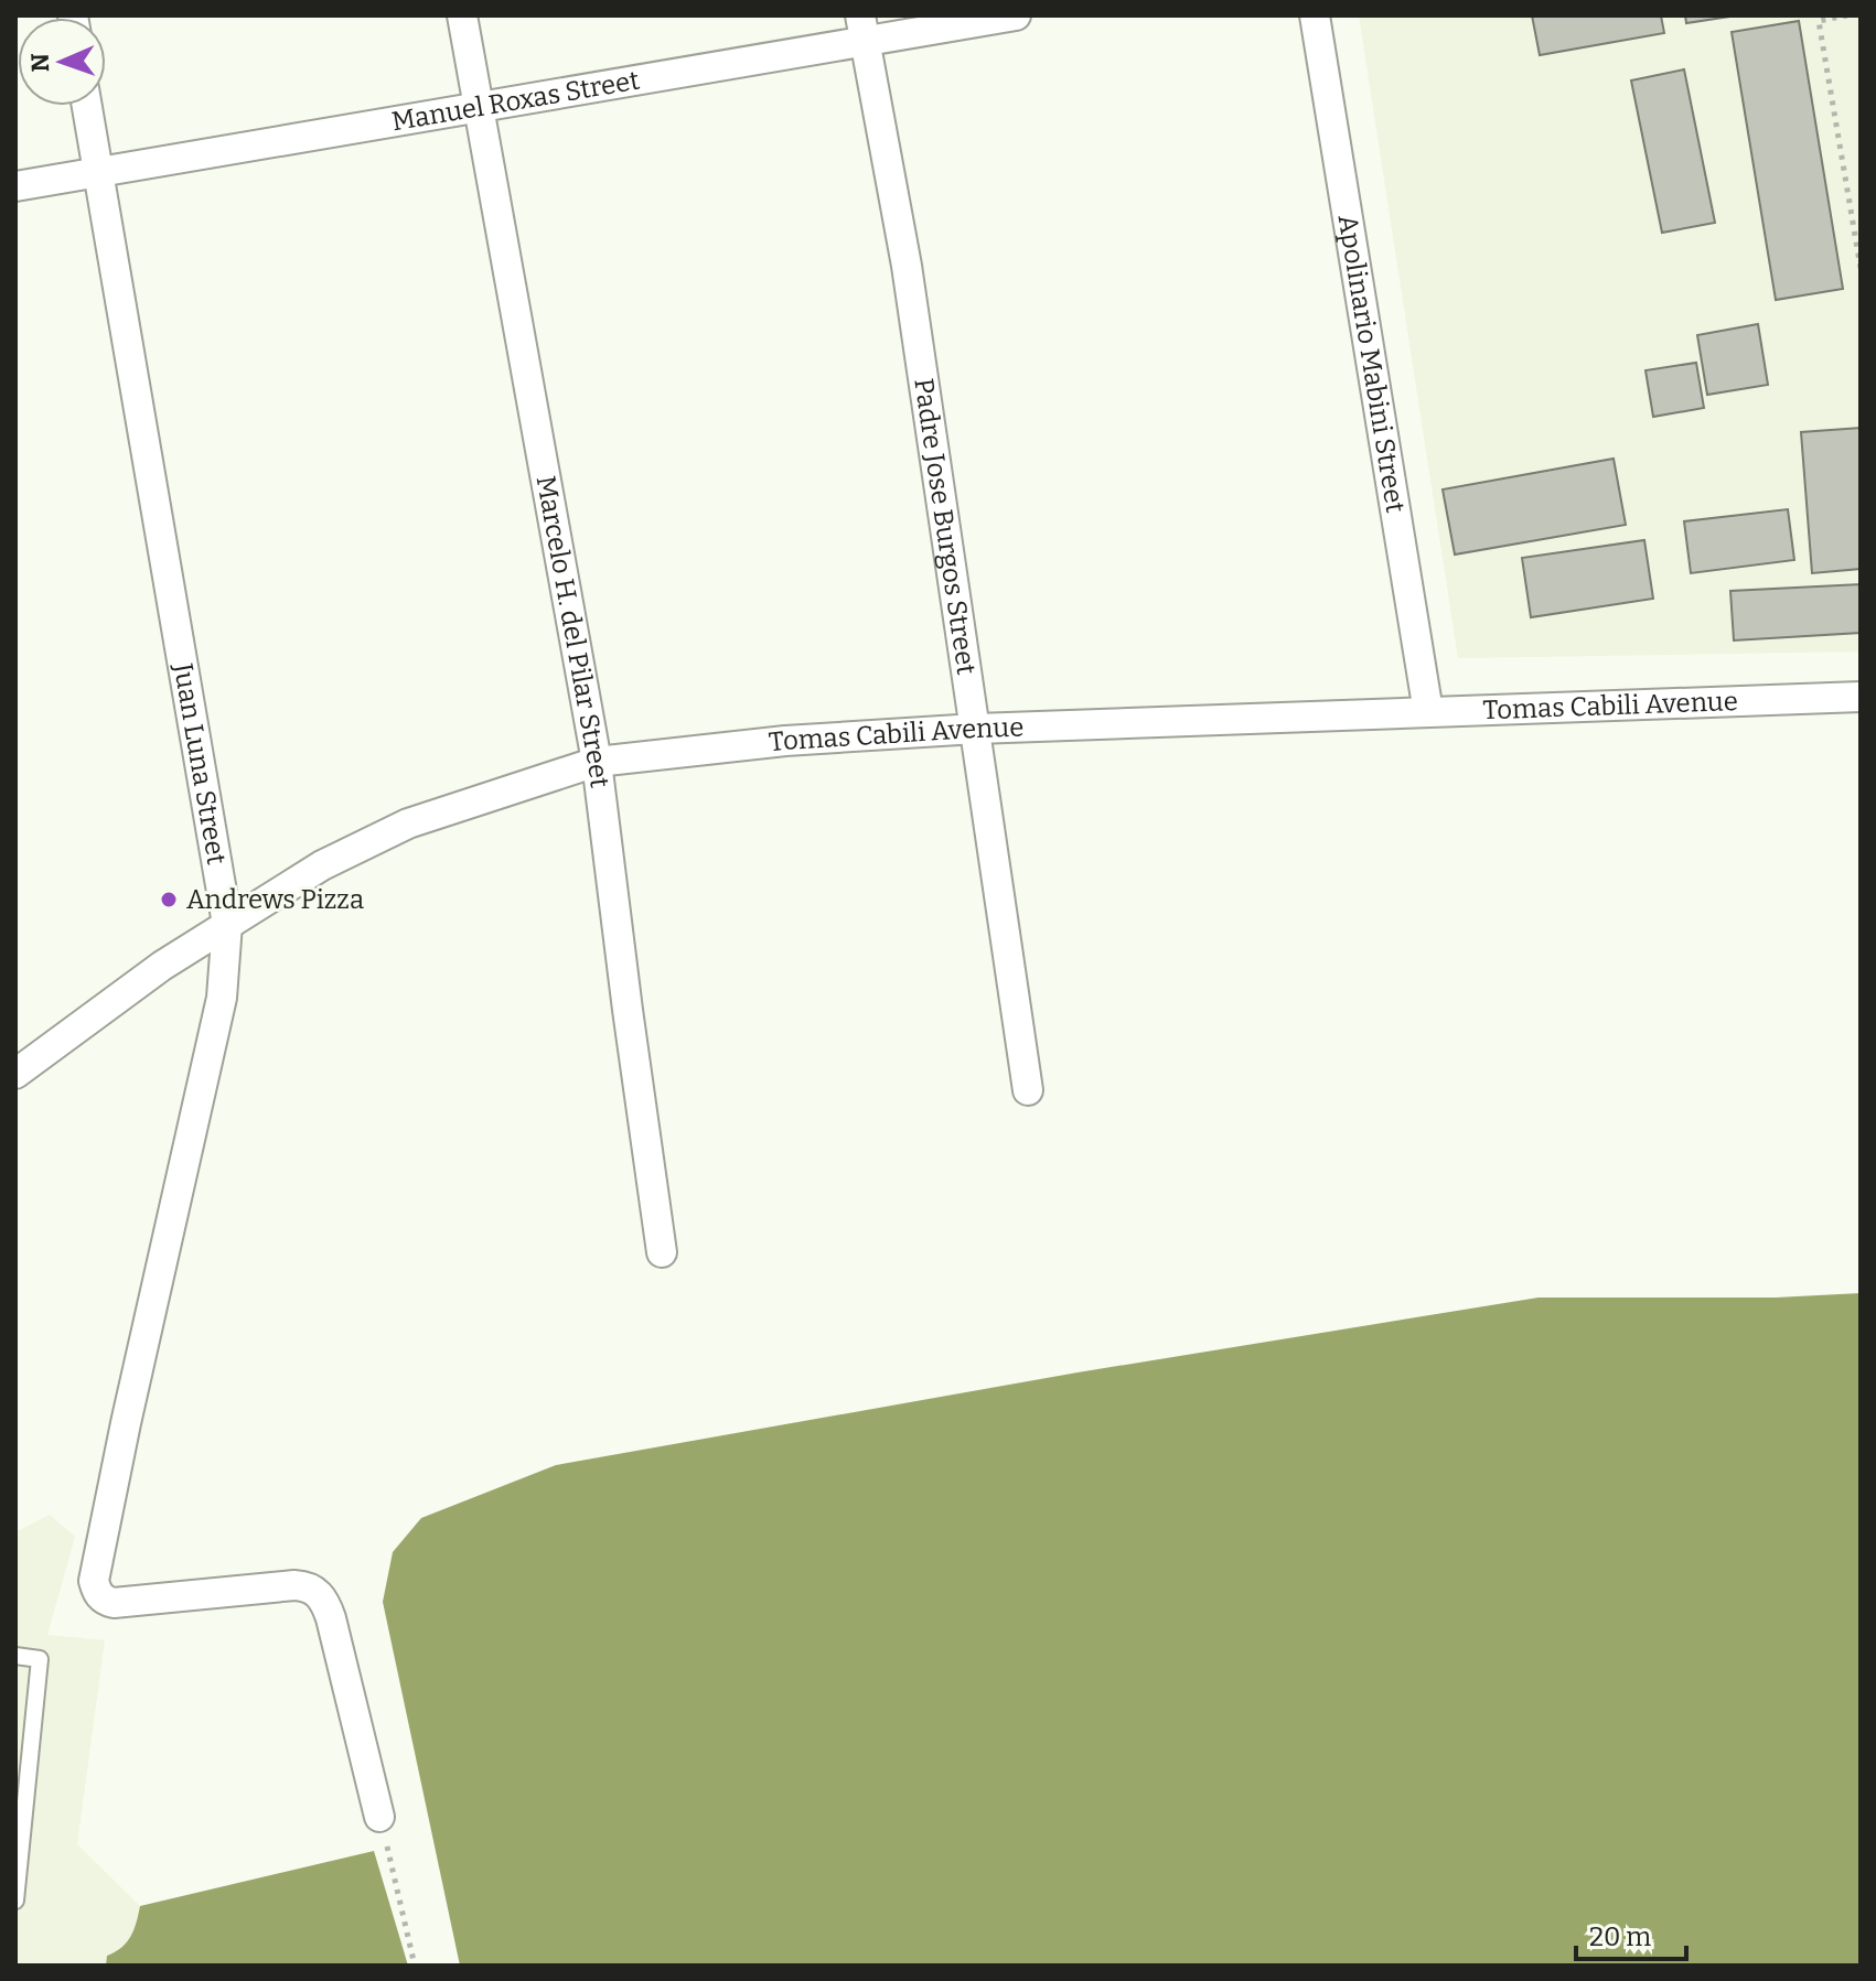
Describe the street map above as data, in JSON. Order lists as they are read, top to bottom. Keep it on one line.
{"streets":{"street":["Manuel Roxas Street","Apolinario Mabini Street","Padre Jose Burgos Street","Marcelo H. del Pilar Street","Tomas Cabili Avenue","Juan Luna Street"]},"crossings":[["Manuel Roxas Street","Padre Jose Burgos Street"],["Manuel Roxas Street","Marcelo H. del Pilar Street"],["Manuel Roxas Street","Juan Luna Street"],["Apolinario Mabini Street","Tomas Cabili Avenue"],["Padre Jose Burgos Street","Tomas Cabili Avenue"],["Marcelo H. del Pilar Street","Tomas Cabili Avenue"],["Tomas Cabili Avenue","Juan Luna Street"]],"places":["Andrews Pizza"],"scale_bar":"20 m","north":"left"}
